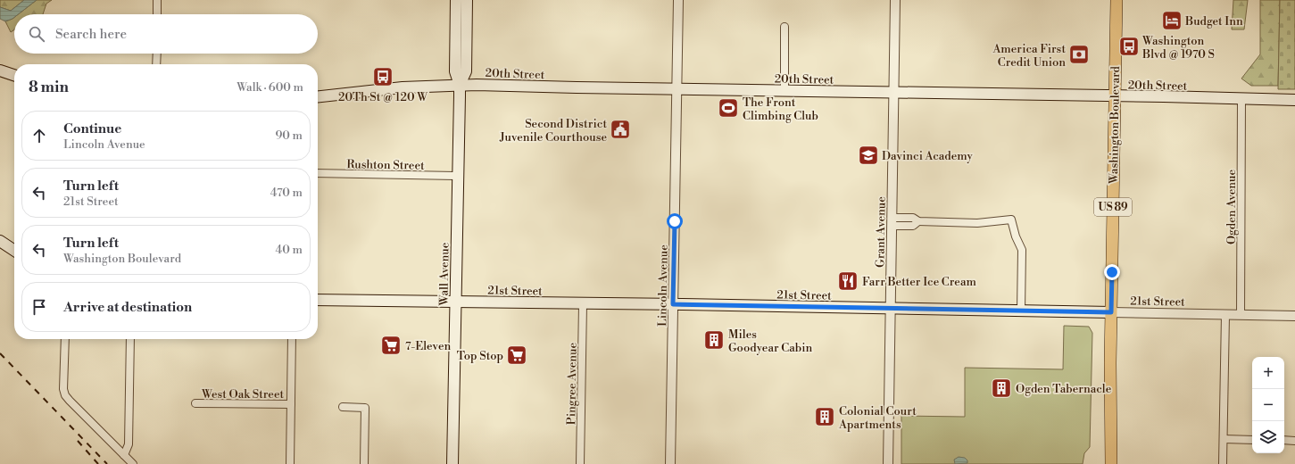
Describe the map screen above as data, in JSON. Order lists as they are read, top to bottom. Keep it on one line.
{"streets":{"main road":["20th Street","Washington Boulevard","US 89","Wall Avenue","21st Street"],"street":["Rushton Street","Ogden Avenue","Grant Avenue","Lincoln Avenue","Pingree Avenue","West Oak Street"]},"crossings":[["20th Street","Washington Boulevard"],["20th Street","Ogden Avenue"],["20th Street","Grant Avenue"],["20th Street","Wall Avenue"],["20th Street","Lincoln Avenue"],["Washington Boulevard","21st Street"],["Rushton Street","Wall Avenue"],["Ogden Avenue","21st Street"],["Grant Avenue","21st Street"],["Wall Avenue","21st Street"],["Lincoln Avenue","21st Street"],["21st Street","Pingree Avenue"]],"places":{"hotel":["Budget Inn"],"bus stop":["Washington Blvd @ 1970 S","20Th St @ 120 W"],"bank":["America First Credit Union"],"sports":["The Front Climbing Club"],"public building":["Second District Juvenile Courthouse"],"school or university":["Davinci Academy"],"restaurant":["Farr Better Ice Cream"],"building":["Miles Goodyear Cabin","Ogden Tabernacle","Colonial Court Apartments"],"supermarket":["7-Eleven","Top Stop"]},"page":{"search":"Search here","heading":["8 min","Walk · 600 m"],"list":[["Continue","Lincoln Avenue","90 m"],["Turn left","21st Street","470 m"],["Turn left","Washington Boulevard","40 m"],"Arrive at destination"],"map_buttons":["+","−"]}}
